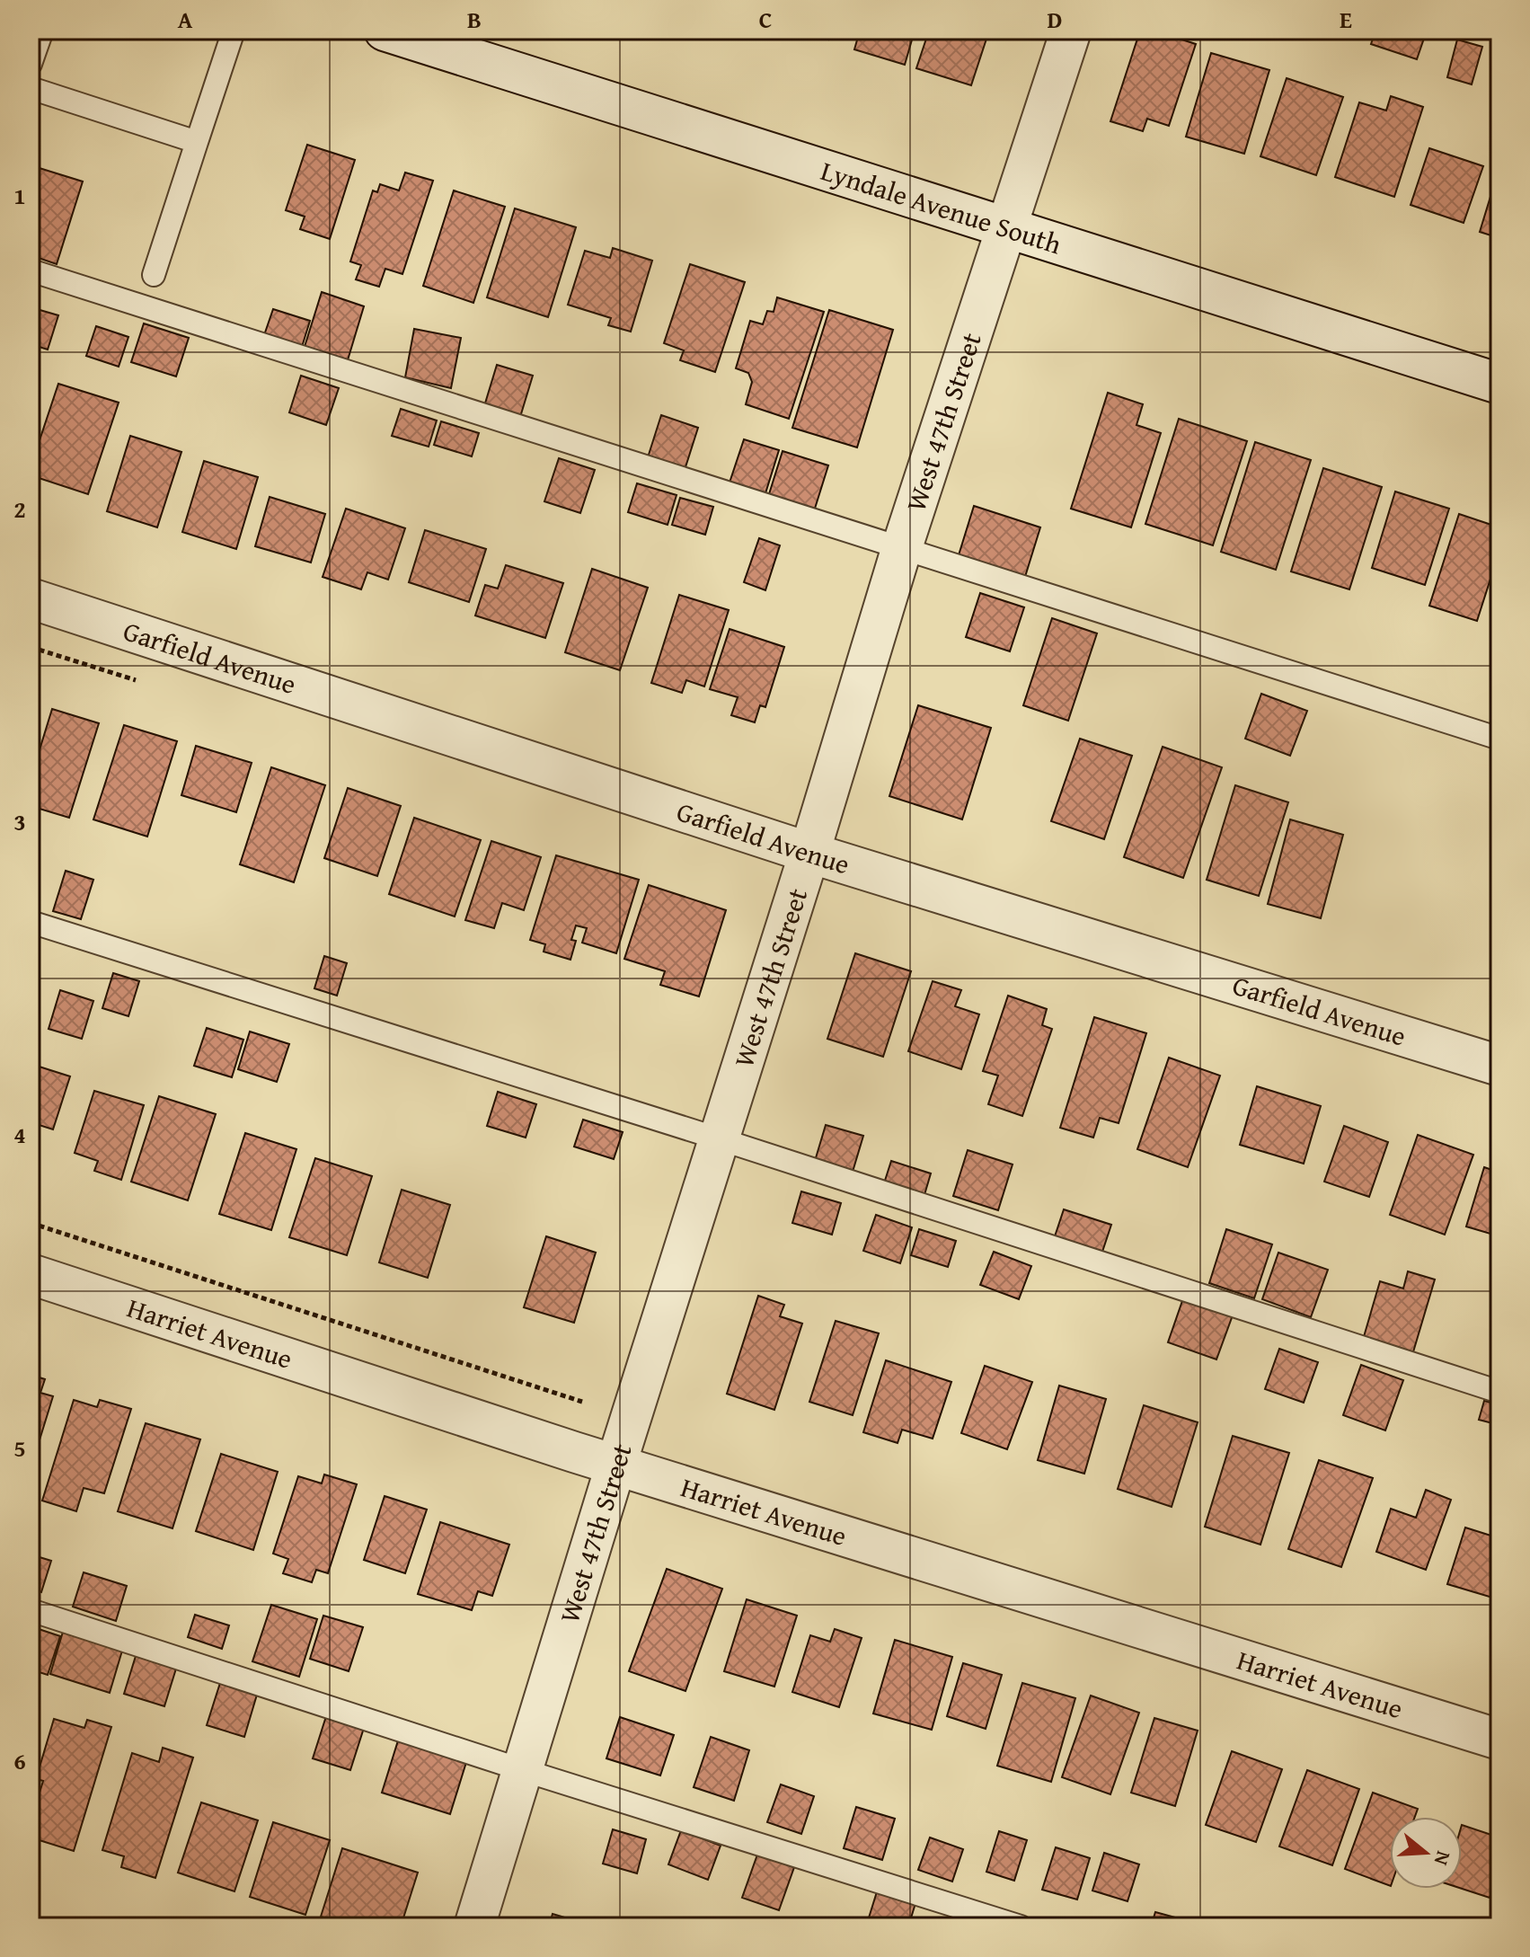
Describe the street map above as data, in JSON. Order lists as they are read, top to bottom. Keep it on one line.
{"streets":{"street":["Lyndale Avenue South","West 47th Street","Garfield Avenue","Harriet Avenue"]},"crossings":[["Lyndale Avenue South","West 47th Street"],["West 47th Street","Garfield Avenue"],["West 47th Street","Harriet Avenue"]],"north":"right","grid":{"columns":["A","B","C","D","E"],"rows":["1","2","3","4","5","6"]}}
